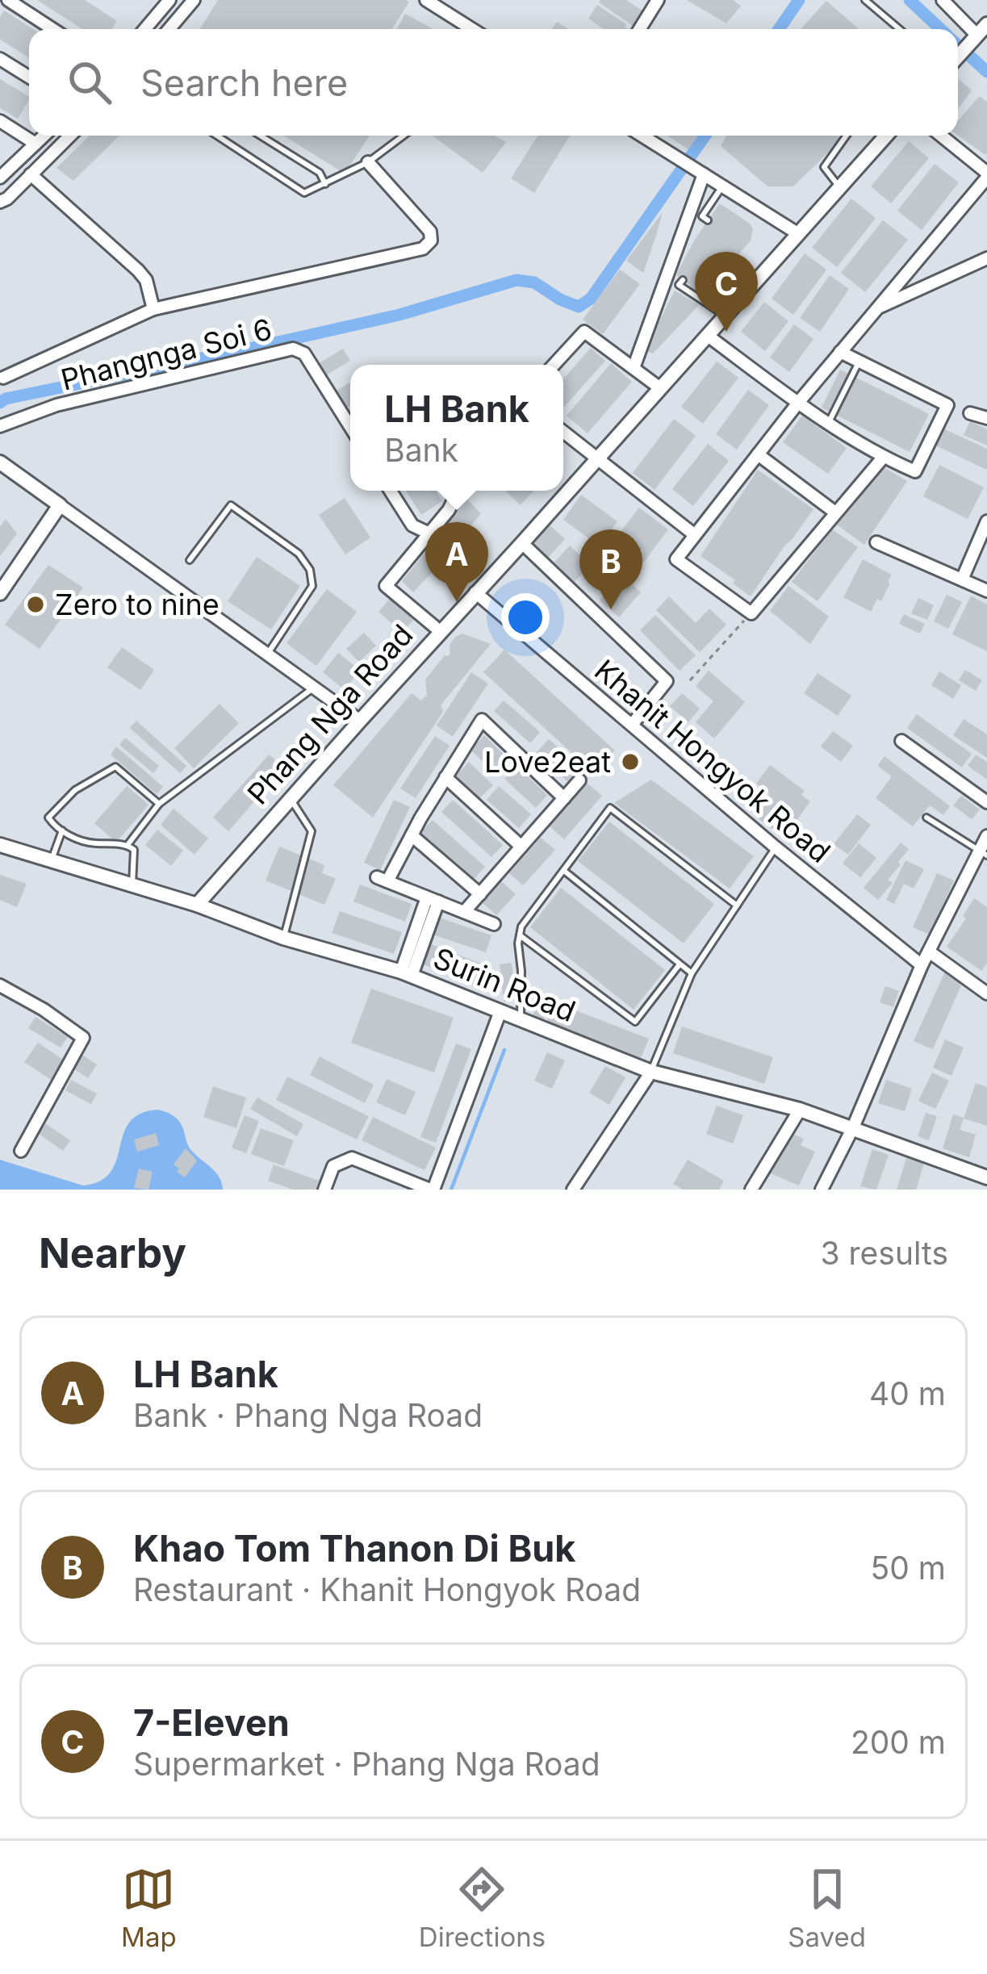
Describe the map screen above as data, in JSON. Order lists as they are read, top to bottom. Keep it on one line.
{"streets":{"street":["Phangnga Soi 6","Phang Nga Road","Khanit Hongyok Road","Surin Road"]},"crossings":[["Phang Nga Road","Khanit Hongyok Road"],["Phang Nga Road","Surin Road"]],"places":["Zero to nine","Love2eat"],"page":{"search":"Search here","pins":["C","A","B"],"popup":["LH Bank","Bank"],"heading":["Nearby","3 results"],"list":[{"mark":"A","name":"LH Bank","note":"Bank · Phang Nga Road","value":"40 m"},{"mark":"B","name":"Khao Tom Thanon Di Buk","note":"Restaurant · Khanit Hongyok Road","value":"50 m"},{"mark":"C","name":"7-Eleven","note":"Supermarket · Phang Nga Road","value":"200 m"}],"nav":["Map","Directions","Saved"]}}
